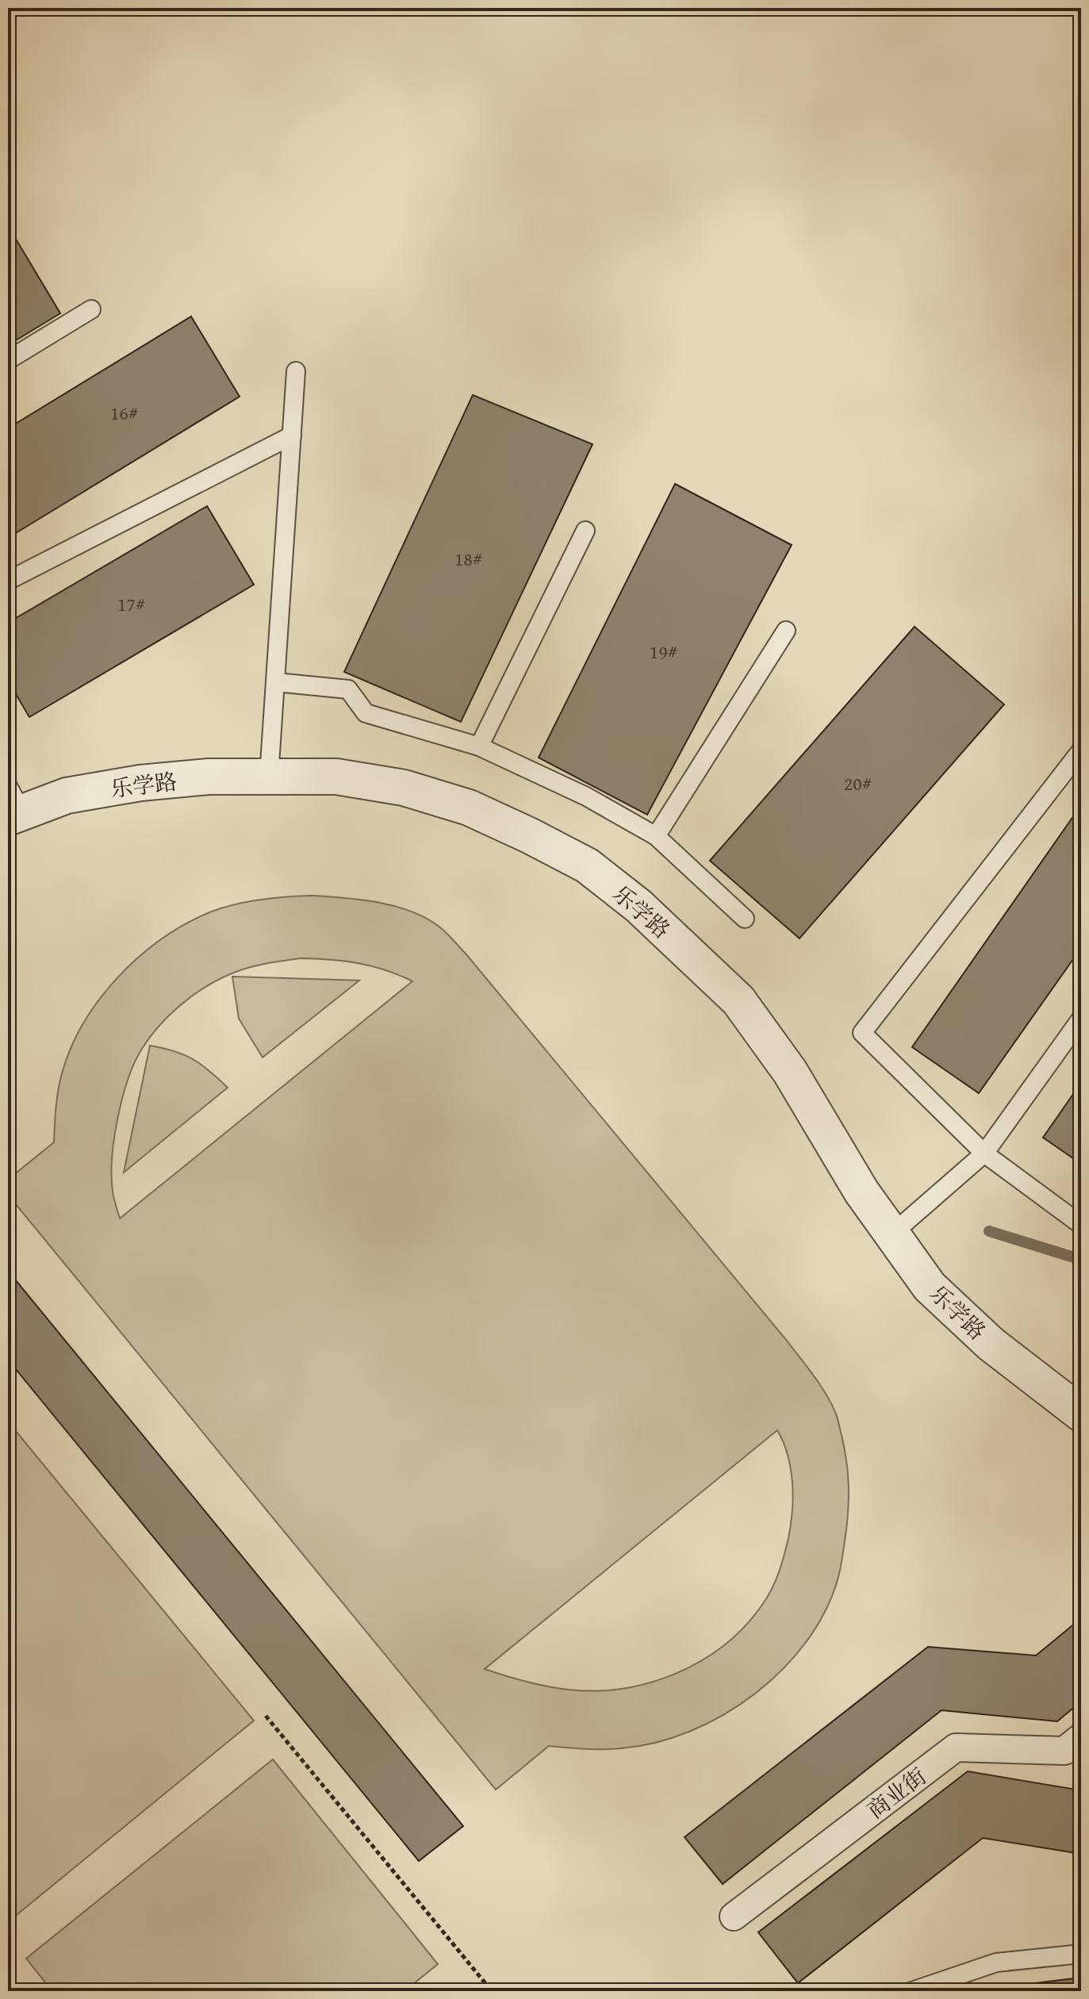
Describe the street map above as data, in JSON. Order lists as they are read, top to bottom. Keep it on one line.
{"streets":{"street":["乐学路","商业街"]},"house_numbers":["16#","18#","17#","19#","20#"]}
